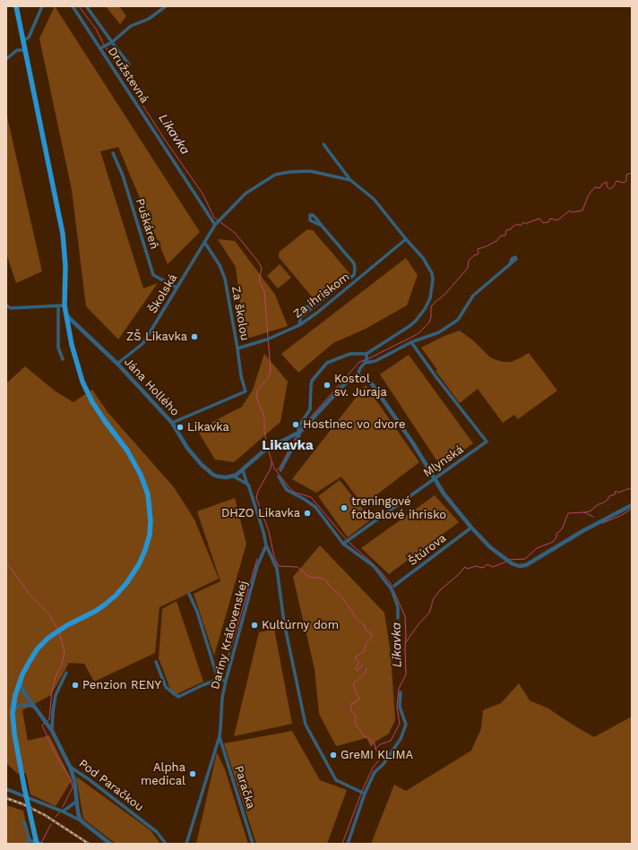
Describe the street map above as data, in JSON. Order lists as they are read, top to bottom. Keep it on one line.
{"streets":{"street":["Družstevná","Puškáreň","Školská","Za ihriskom","Za školou","Jána Hollého","Mlynská","Štúrova","Dariny Kráľovenskej","Pod Paračkou","Paračka"]},"crossings":[["Družstevná","Školská"],["Puškáreň","Školská"],["Školská","Za školou"],["Školská","Jána Hollého"],["Za ihriskom","Za školou"],["Za školou","Jána Hollého"],["Dariny Kráľovenskej","Paračka"]],"districts":["Likavka"],"water":["Likavka"],"places":["ZŠ Likavka","Kostol sv. Juraja","Hostinec vo dvore","Likavka","treningové fotbalové ihrisko","DHZO Likavka","Kultúrny dom","Penzion RENY","GreMI KLIMA","Alpha medical"]}
